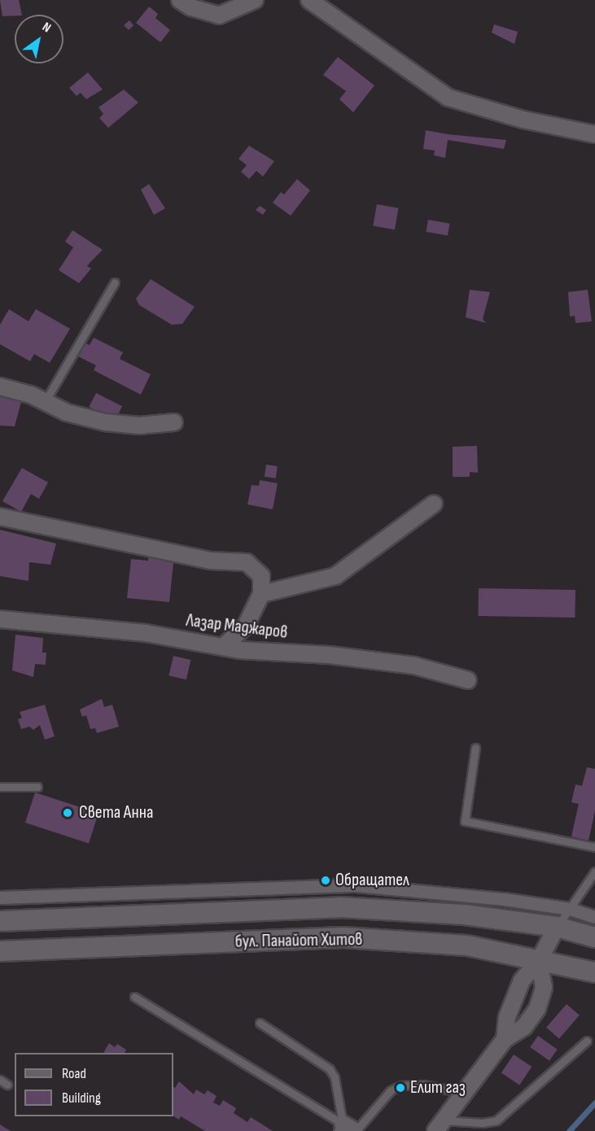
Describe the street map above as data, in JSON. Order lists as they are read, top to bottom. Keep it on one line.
{"streets":{"street":["Лазар Маджаров","бул. Панайот Хитов"]},"places":["Света Анна","Обращател","Елит газ"],"legend":["Road","Building"],"north":"top right"}
